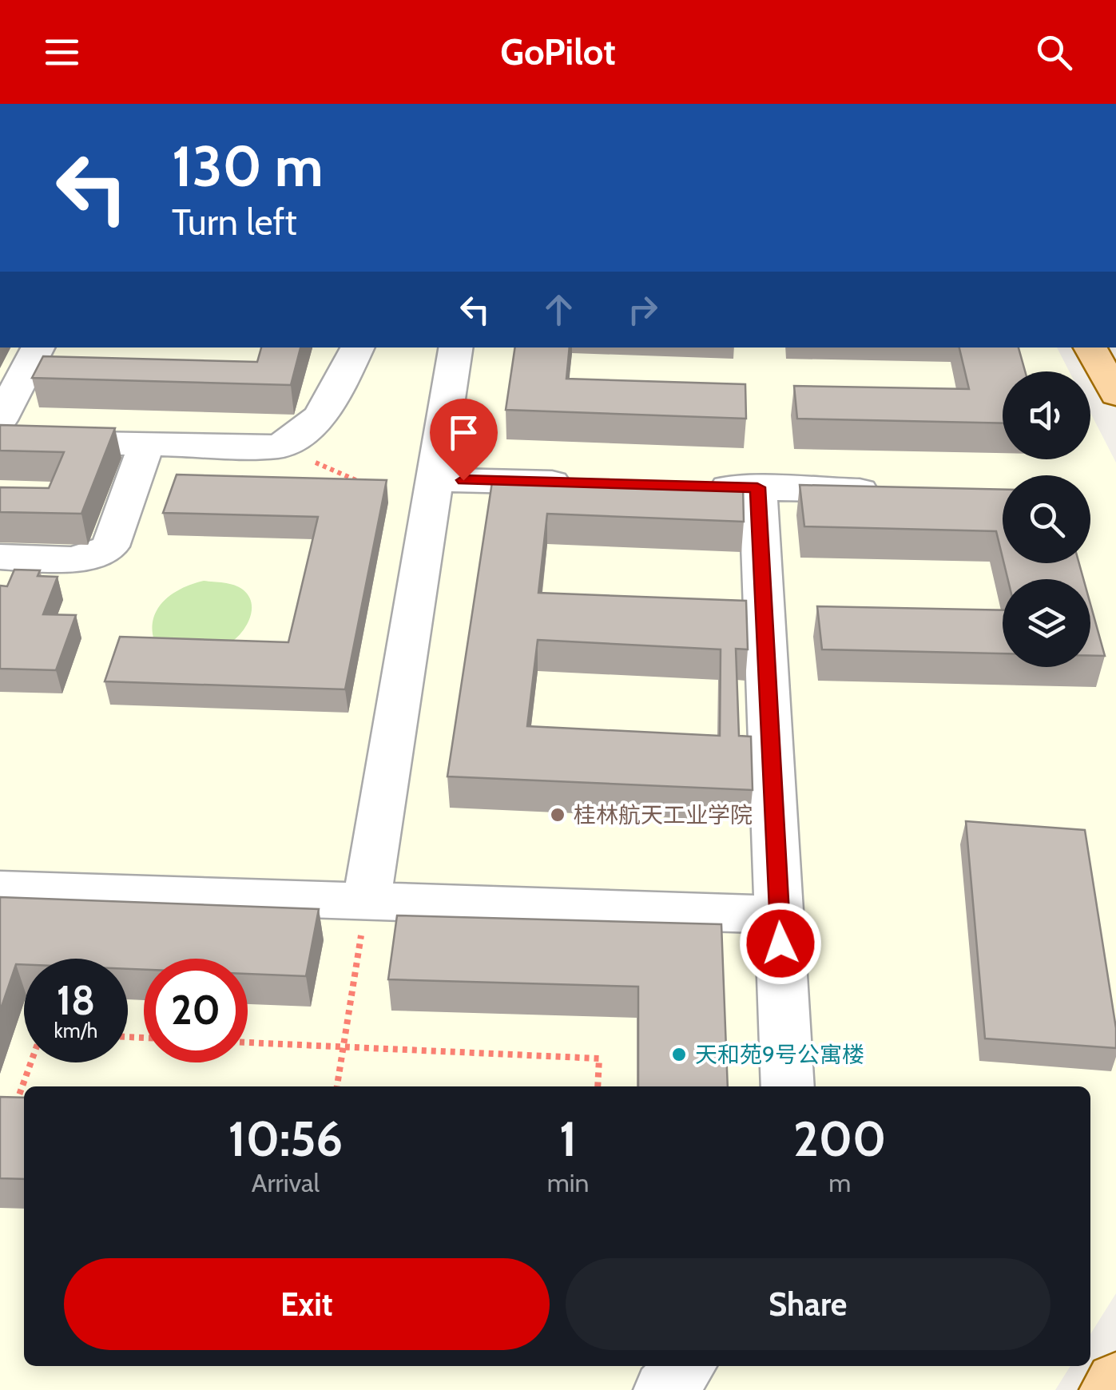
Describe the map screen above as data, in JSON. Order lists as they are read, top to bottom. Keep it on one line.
{"places":["桂林航天工业学院","天和苑9号公寓楼"],"page":{"header":"GoPilot","turn":["130 m","Turn left"],"speed":"18 km/h","limit":"20","eta":["10:56","Arrival","1","min","200","m"],"buttons":["Exit","Share"]}}
